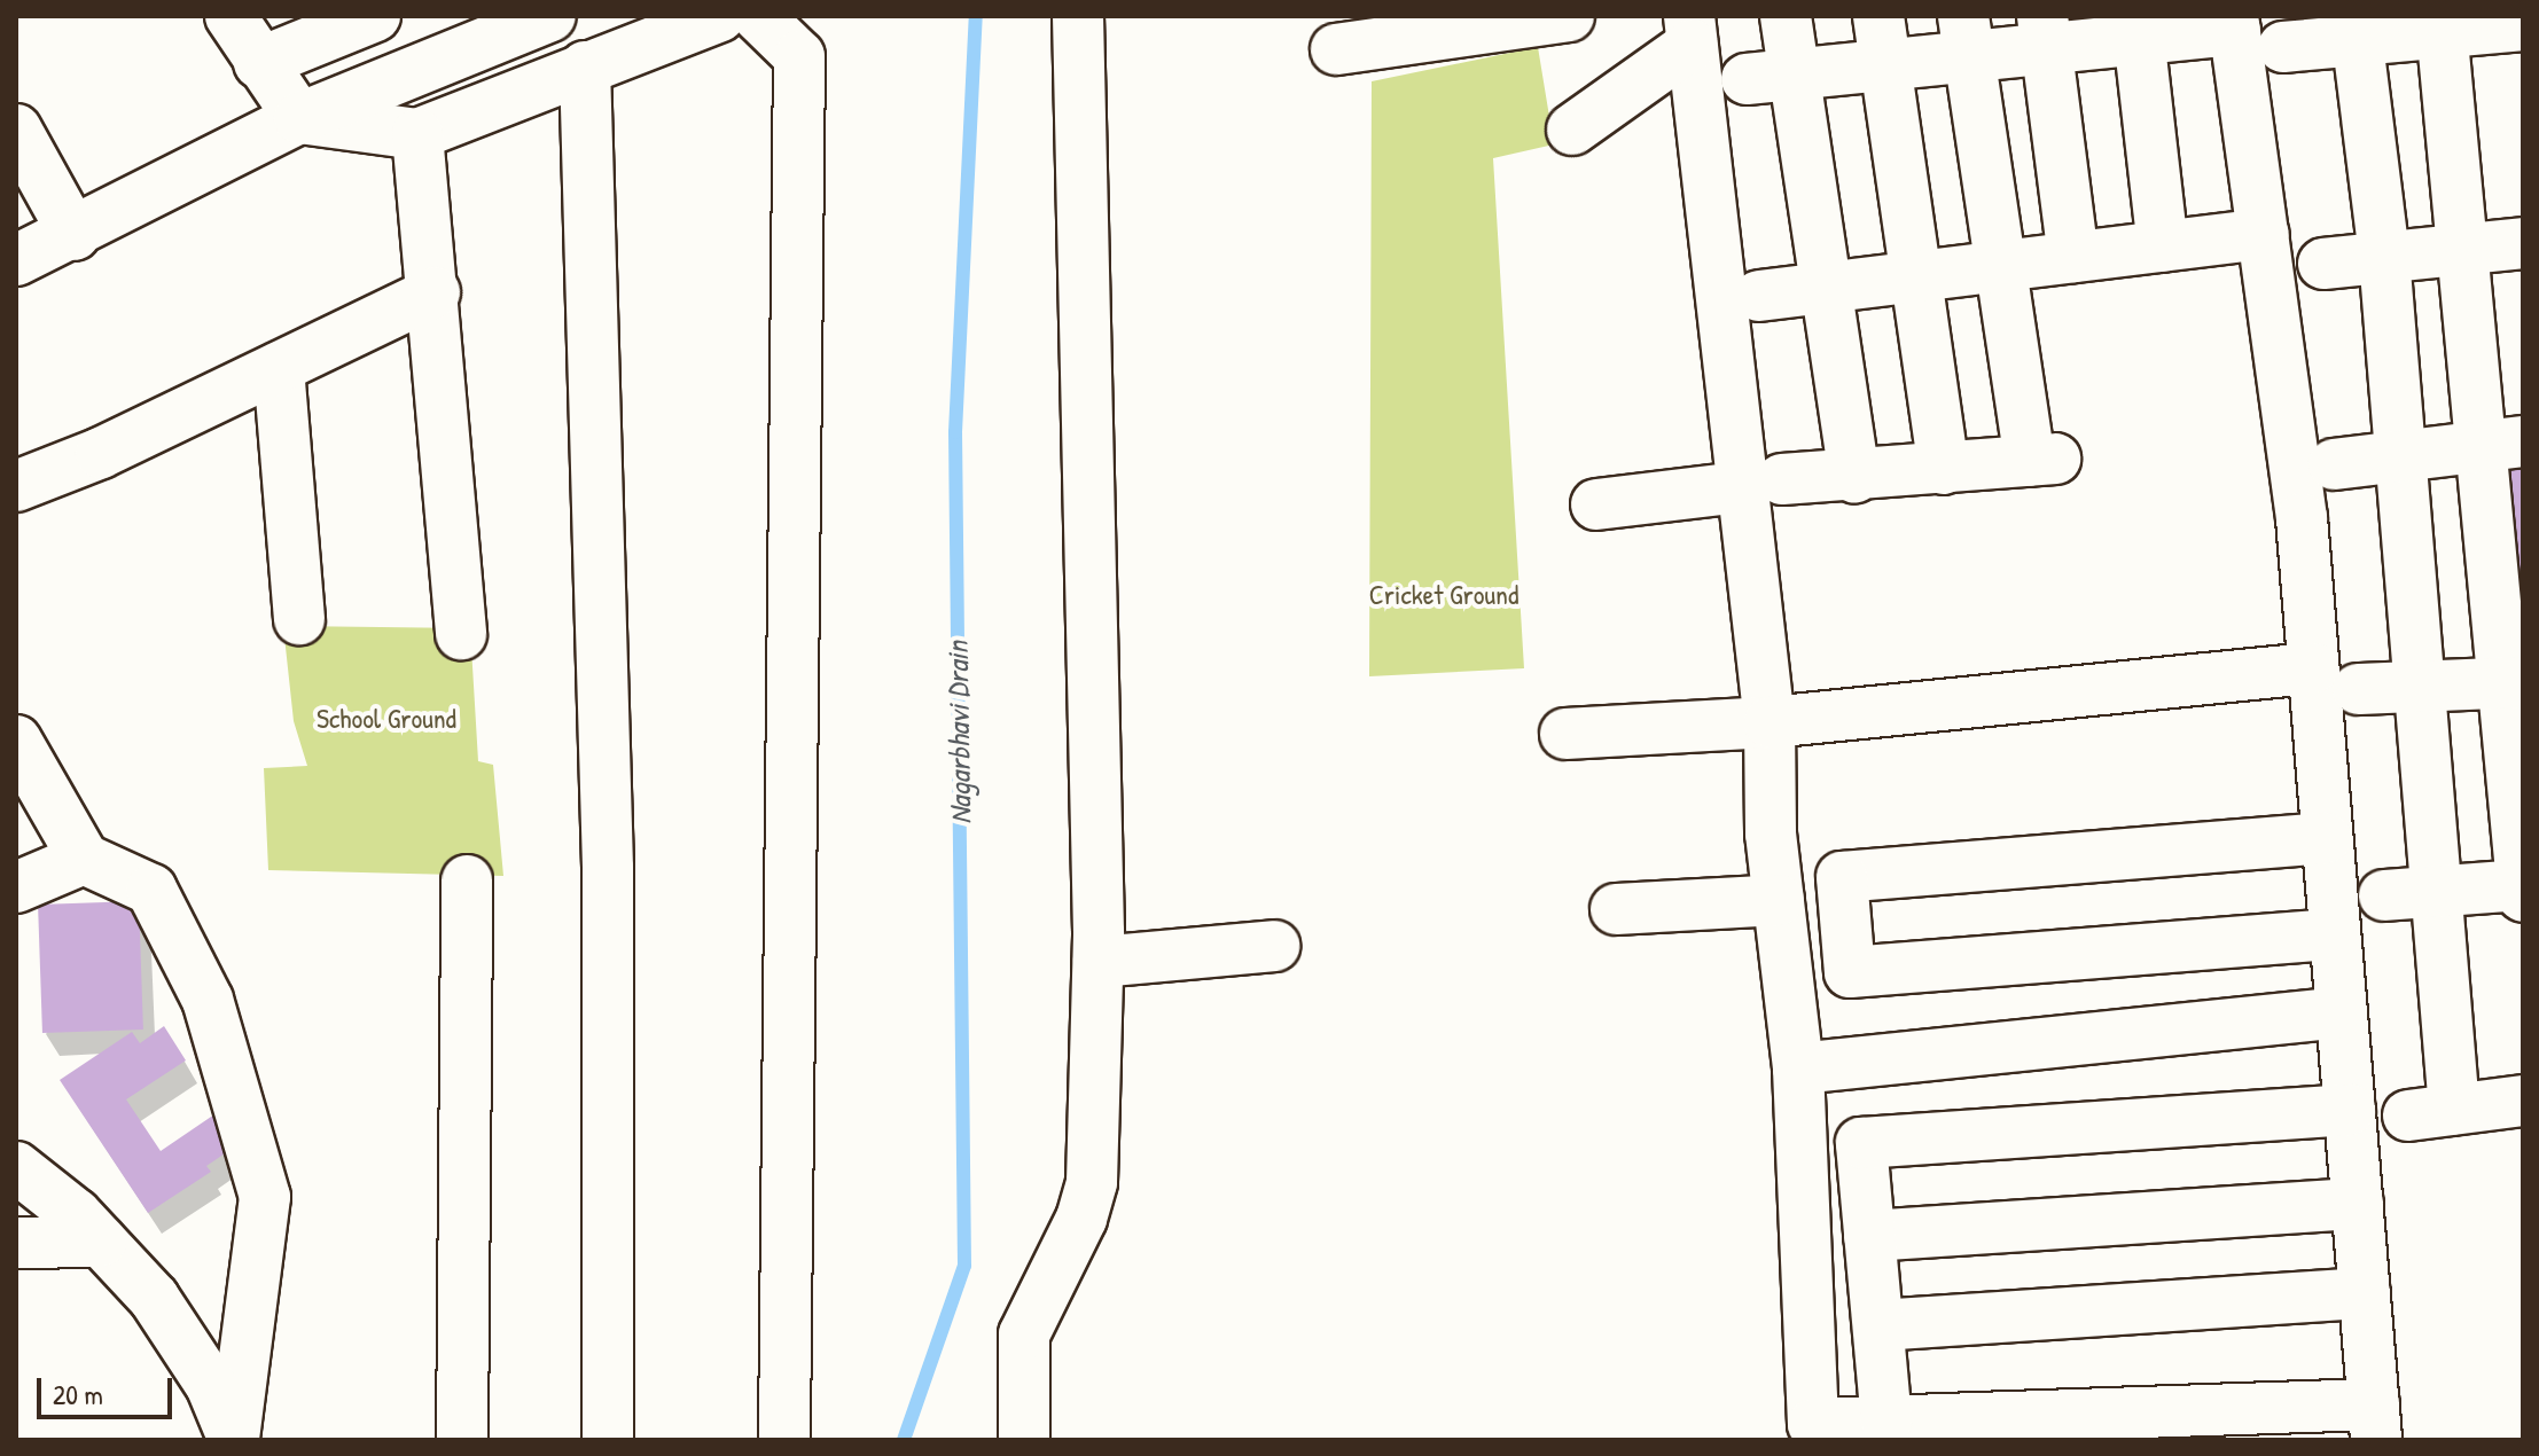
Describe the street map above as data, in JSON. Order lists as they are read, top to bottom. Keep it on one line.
{"water":["Nagarbhavi Drain"],"parks":["Cricket Ground","School Ground"],"scale_bar":"20 m"}
